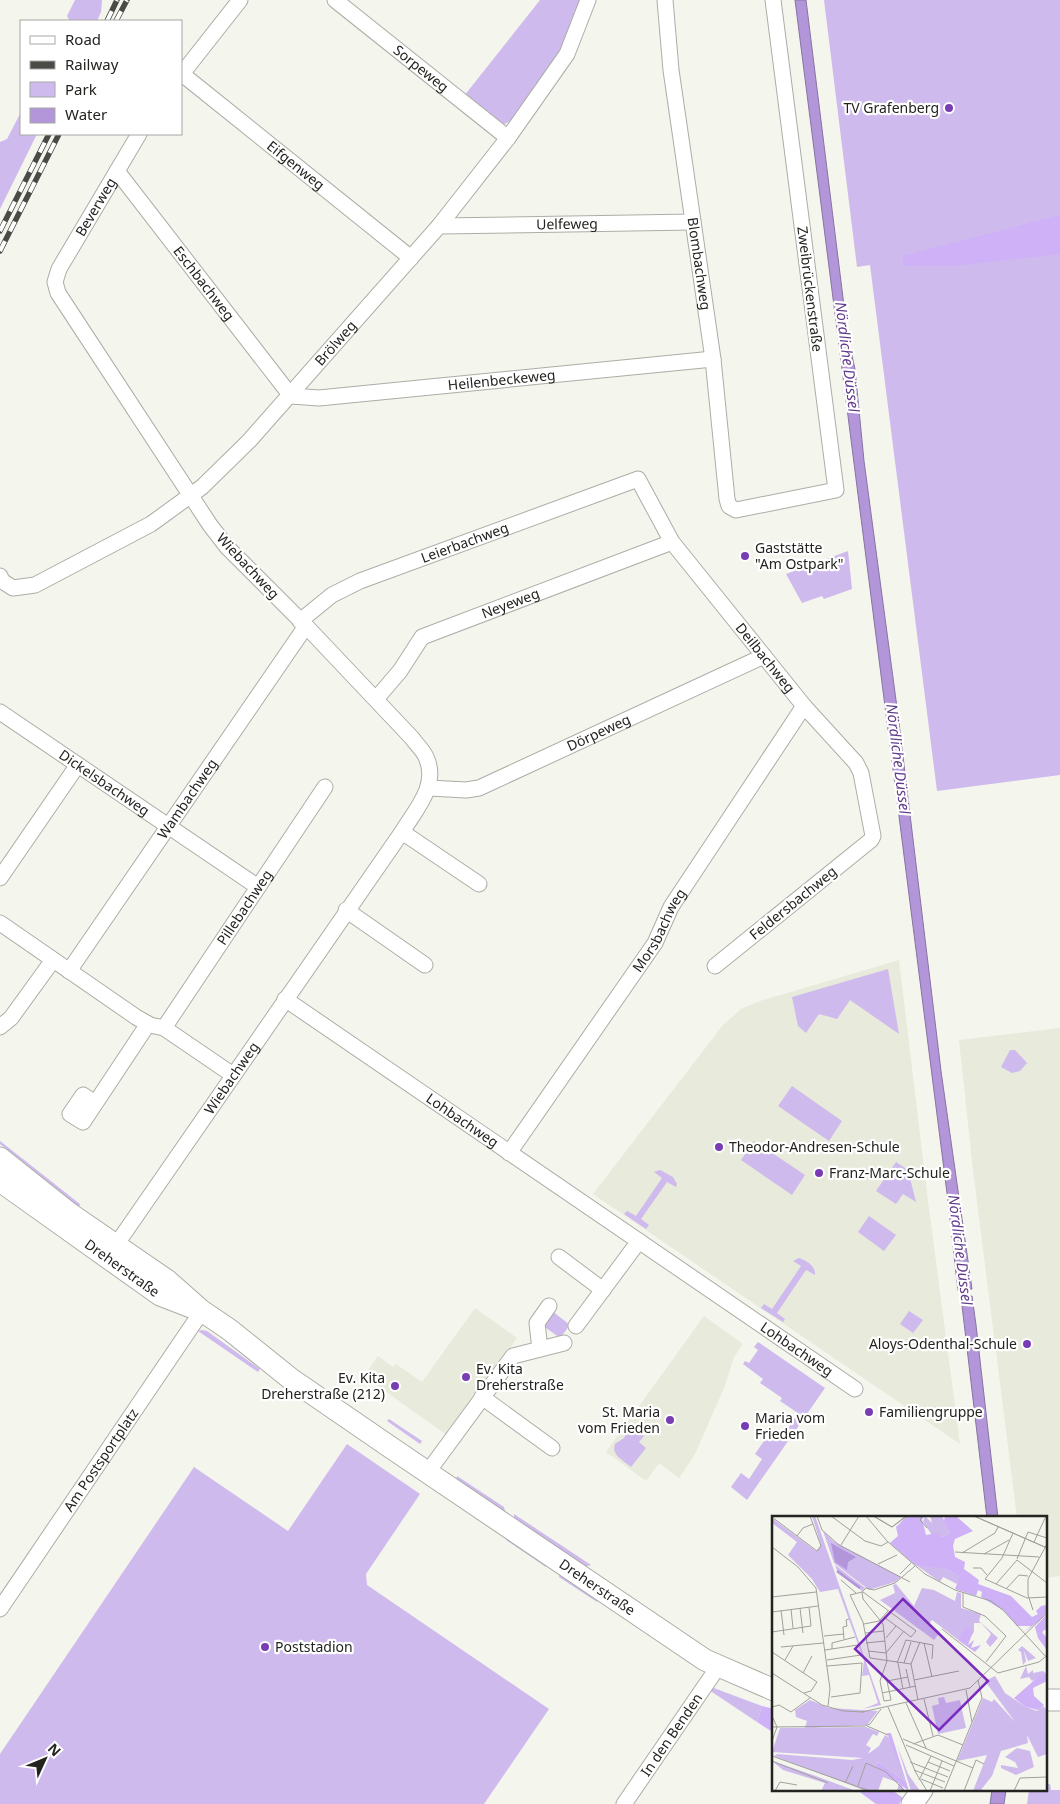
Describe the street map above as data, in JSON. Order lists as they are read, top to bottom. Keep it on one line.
{"streets":{"main road":["Dreherstraße"],"street":["Sorpeweg","Eifgenweg","Beverweg","Uelfeweg","Blombachweg","Eschbachweg","Zweibrückenstraße","Brölweg","Heilenbeckeweg","Leierbachweg","Wiebachweg","Neyeweg","Deilbachweg","Dörpeweg","Dickelsbachweg","Wambachweg","Feldersbachweg","Pillebachweg","Morsbachweg","Lohbachweg","Am Postsportplatz","In den Benden"]},"crossings":[["Sorpeweg","Brölweg"],["Eifgenweg","Brölweg"],["Beverweg","Eschbachweg"],["Beverweg","Wiebachweg"],["Uelfeweg","Blombachweg"],["Uelfeweg","Brölweg"],["Blombachweg","Zweibrückenstraße"],["Blombachweg","Heilenbeckeweg"],["Eschbachweg","Brölweg"],["Eschbachweg","Heilenbeckeweg"],["Brölweg","Heilenbeckeweg"],["Brölweg","Wiebachweg"],["Leierbachweg","Wiebachweg"],["Leierbachweg","Deilbachweg"],["Leierbachweg","Wambachweg"],["Wiebachweg","Neyeweg"],["Wiebachweg","Dörpeweg"],["Wiebachweg","Wambachweg"],["Wiebachweg","Lohbachweg"],["Wiebachweg","Dreherstraße"],["Neyeweg","Deilbachweg"],["Deilbachweg","Dörpeweg"],["Deilbachweg","Feldersbachweg"],["Deilbachweg","Morsbachweg"],["Dickelsbachweg","Wambachweg"],["Dickelsbachweg","Pillebachweg"],["Morsbachweg","Lohbachweg"],["Dreherstraße","Am Postsportplatz"],["Dreherstraße","In den Benden"]],"water":["Nördliche Düssel"],"places":["TV Grafenberg","Gaststätte \"Am Ostpark\"","Theodor-Andresen-Schule","Franz-Marc-Schule","Aloys-Odenthal-Schule","Ev. Kita Dreherstraße","Ev. Kita Dreherstraße (212)","Familiengruppe","St. Maria vom Frieden","Maria vom Frieden","Poststadion"],"legend":["Road","Railway","Park","Water"],"north":"top right"}
